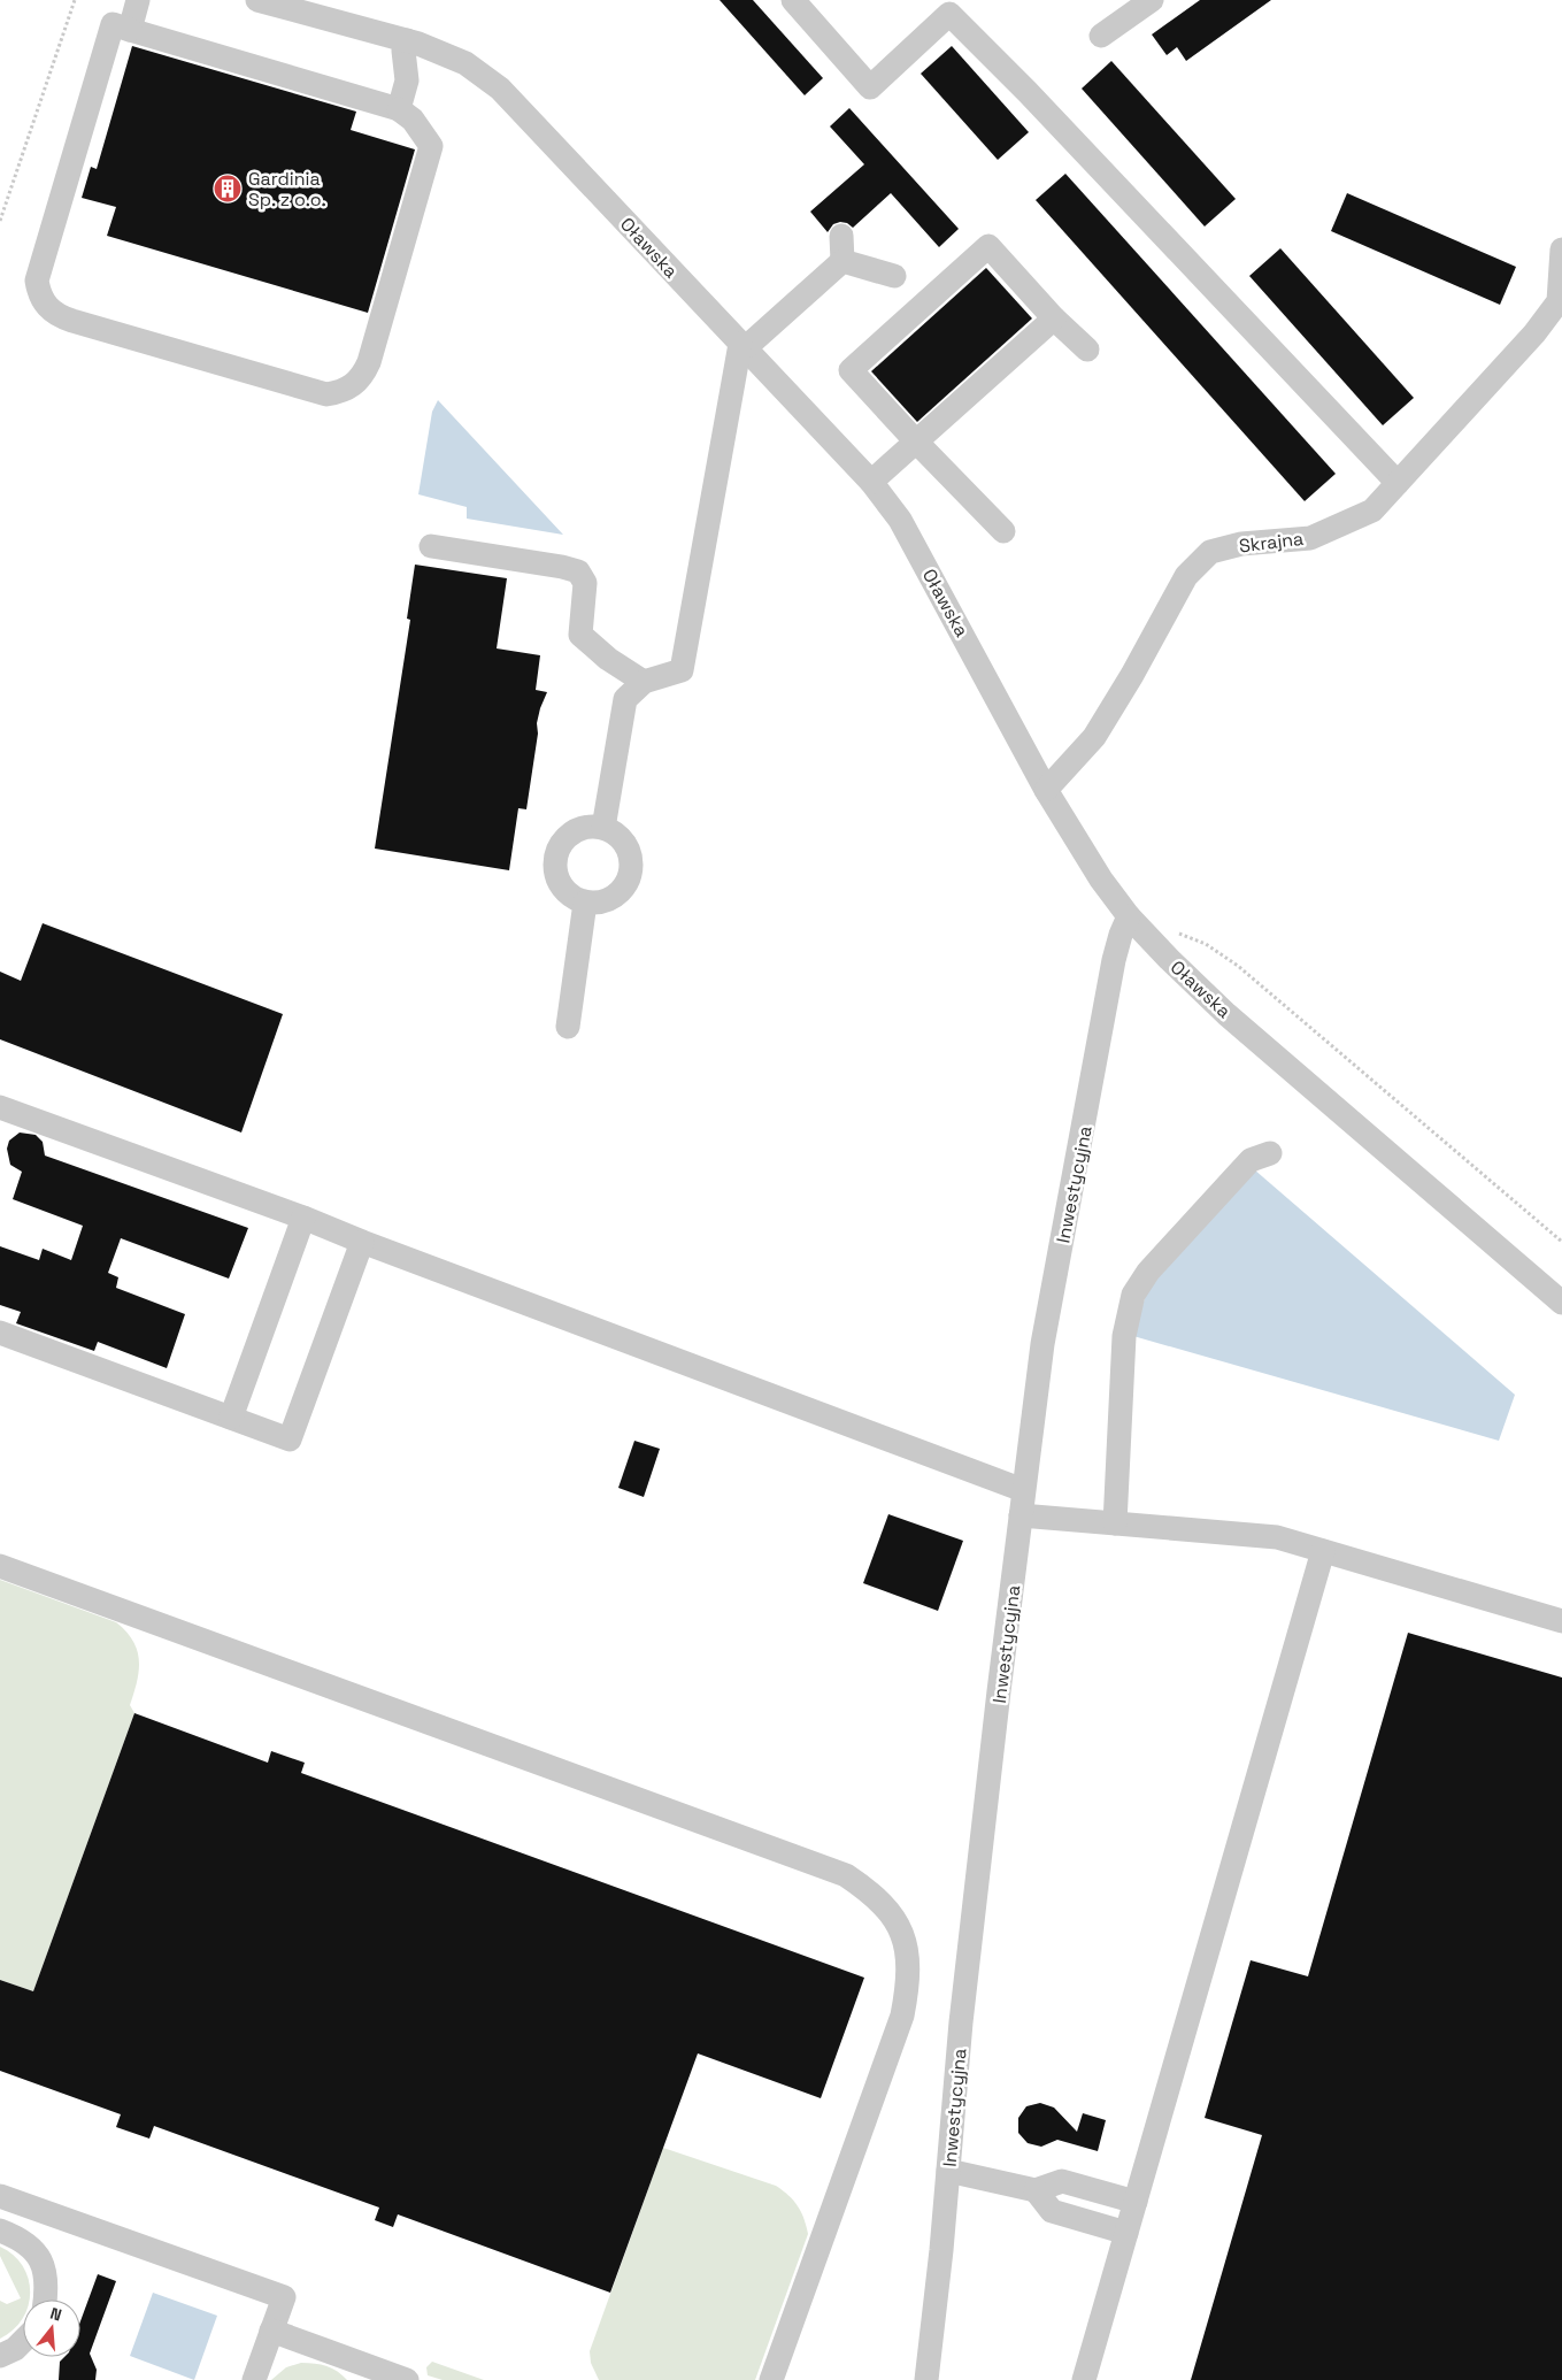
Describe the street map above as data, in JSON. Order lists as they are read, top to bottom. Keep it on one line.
{"streets":{"street":["Oławska","Skrajna","Inwestycyjna"]},"crossings":[["Oławska","Skrajna"],["Oławska","Inwestycyjna"]],"places":{"building":["Gardinia Sp. z o.o."]},"north":"top"}
